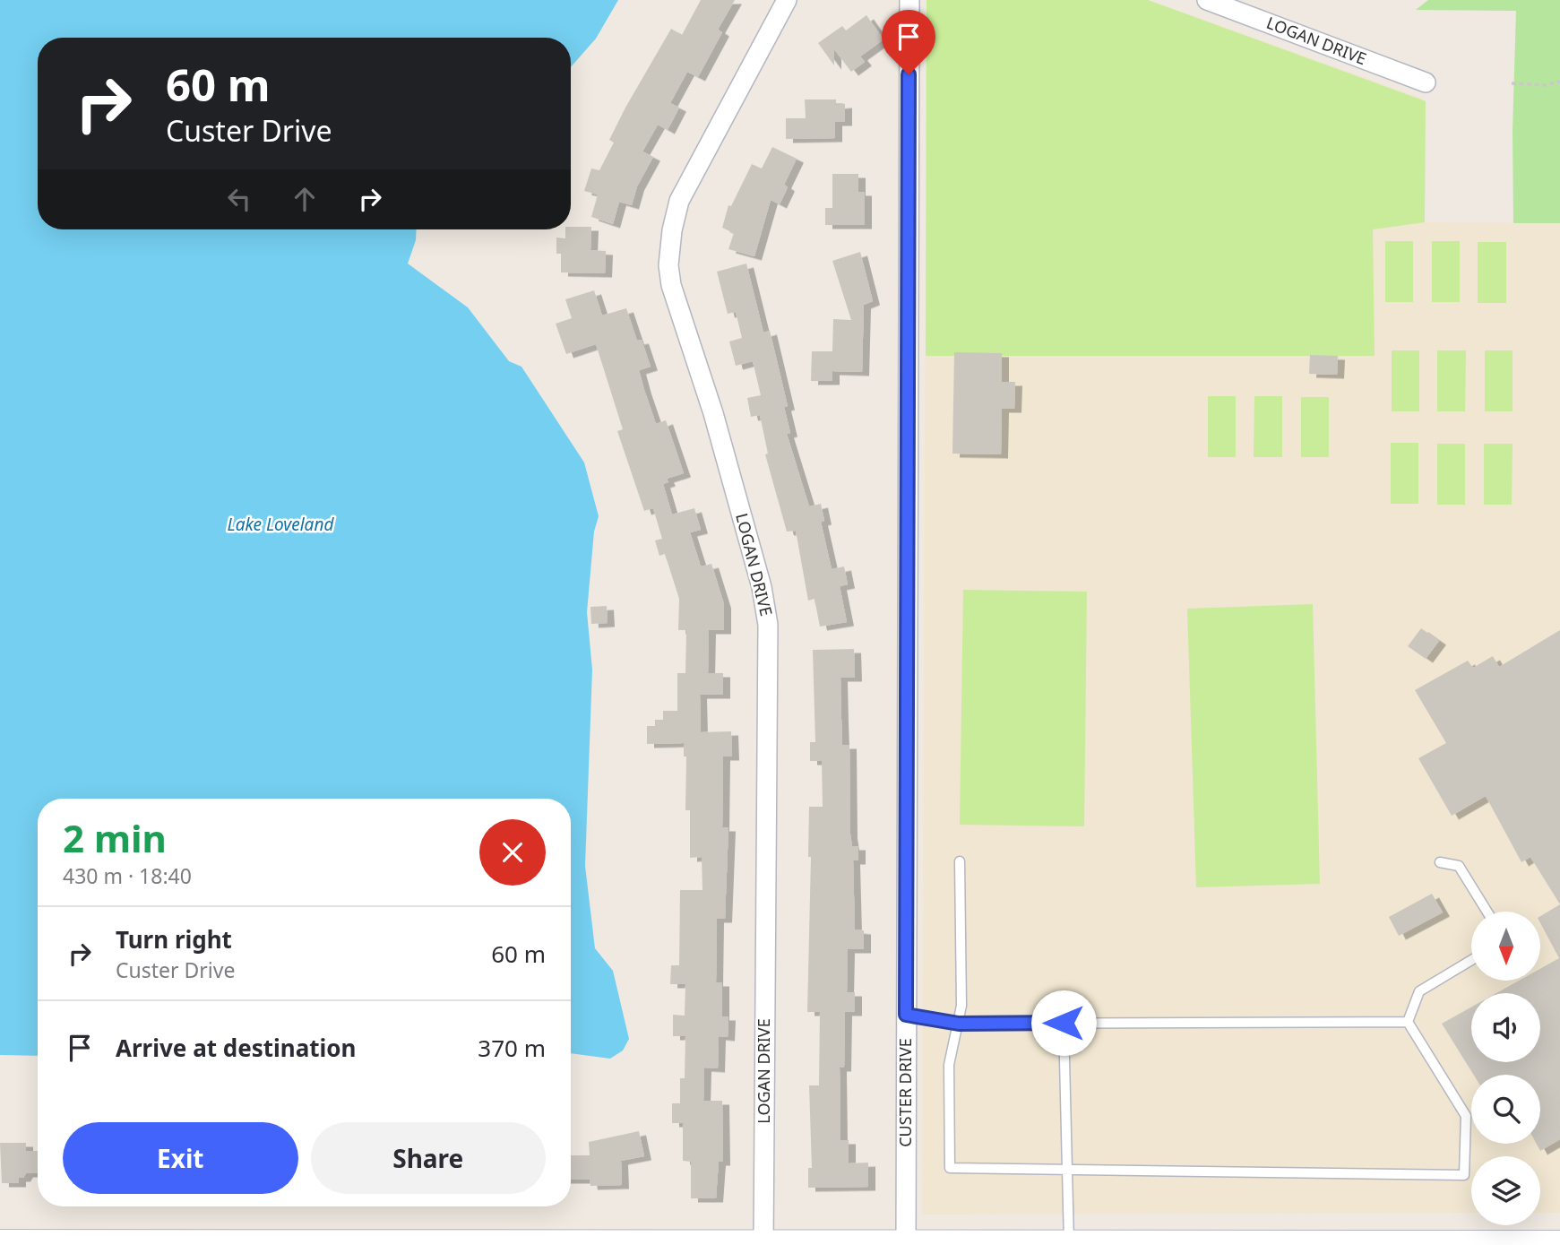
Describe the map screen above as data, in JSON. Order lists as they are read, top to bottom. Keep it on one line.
{"streets":{"street":["LOGAN DRIVE","CUSTER DRIVE"]},"water":["Lake Loveland"],"north":"bottom","page":{"turn":["60 m","Custer Drive"],"heading":["2 min","430 m · 18:40"],"list":[{"name":"Turn right","note":"Custer Drive","value":"60 m"},{"name":"Arrive at destination","value":"370 m"}],"buttons":["Exit","Share"]}}
